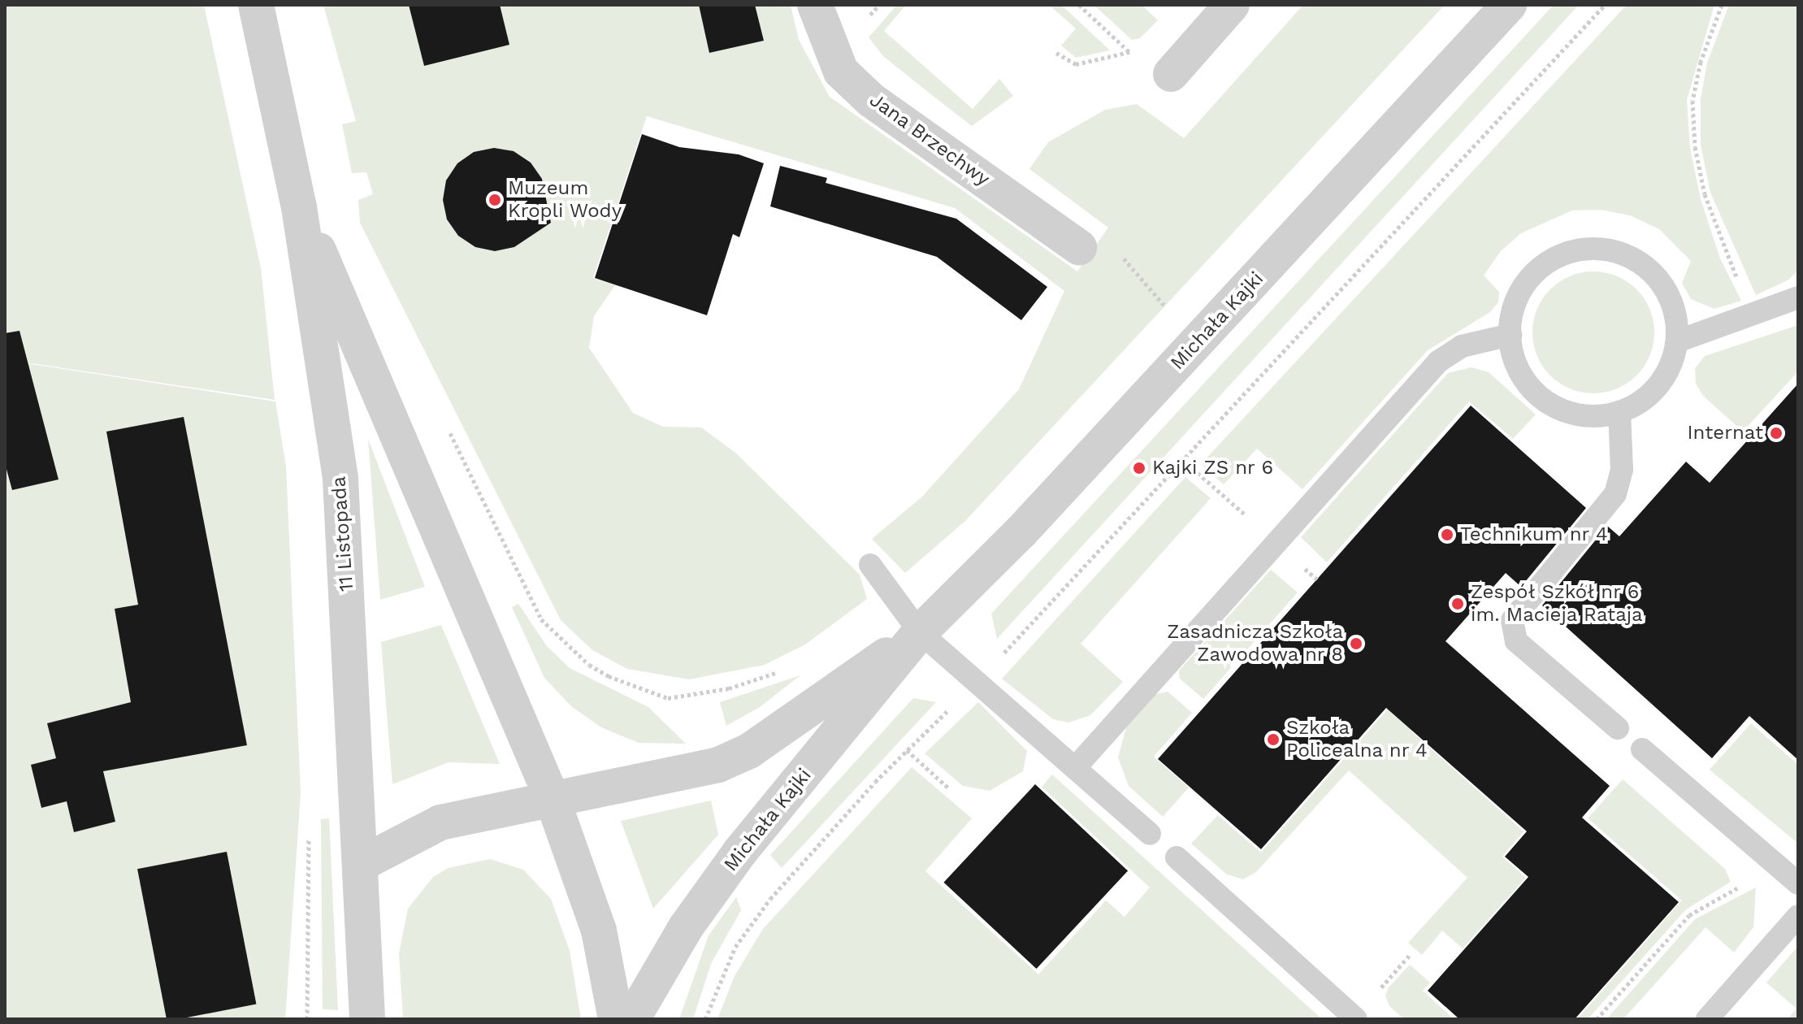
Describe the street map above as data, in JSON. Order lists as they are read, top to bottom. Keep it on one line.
{"streets":{"street":["Jana Brzechwy","Michała Kajki","11 Listopada"]},"crossings":[["Michała Kajki","11 Listopada"]],"places":["Muzeum Kropli Wody","Internat","Kajki ZS nr 6","Technikum nr 4","Zespół Szkół nr 6 im. Macieja Rataja","Zasadnicza Szkoła Zawodowa nr 8","Szkoła Policealna nr 4"]}
